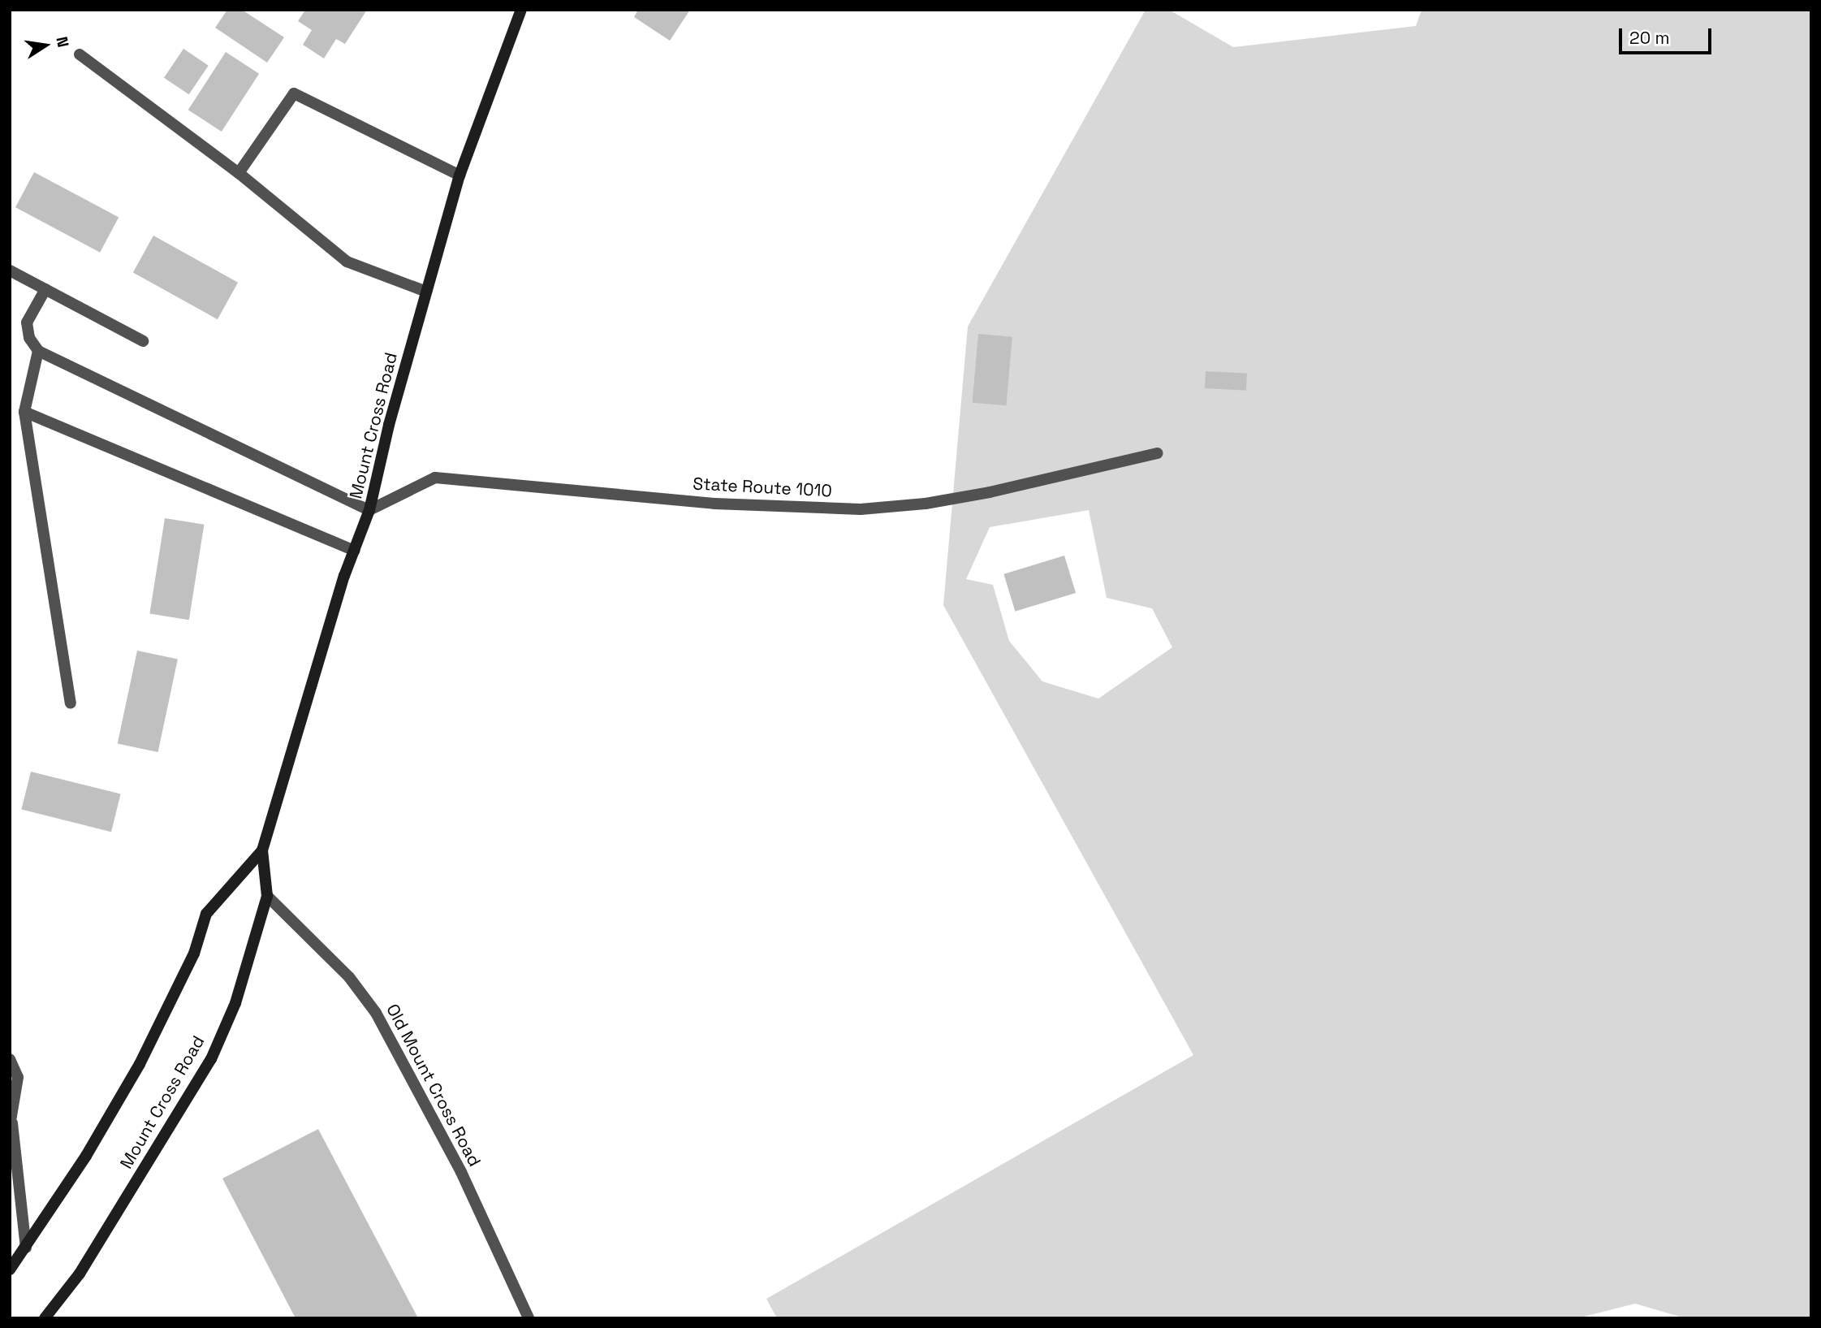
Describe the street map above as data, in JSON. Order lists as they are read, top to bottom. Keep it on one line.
{"streets":{"main road":["Mount Cross Road"],"street":["State Route 1010","Old Mount Cross Road"]},"crossings":[["Mount Cross Road","State Route 1010"],["Mount Cross Road","Old Mount Cross Road"]],"scale_bar":"20 m","north":"right"}
